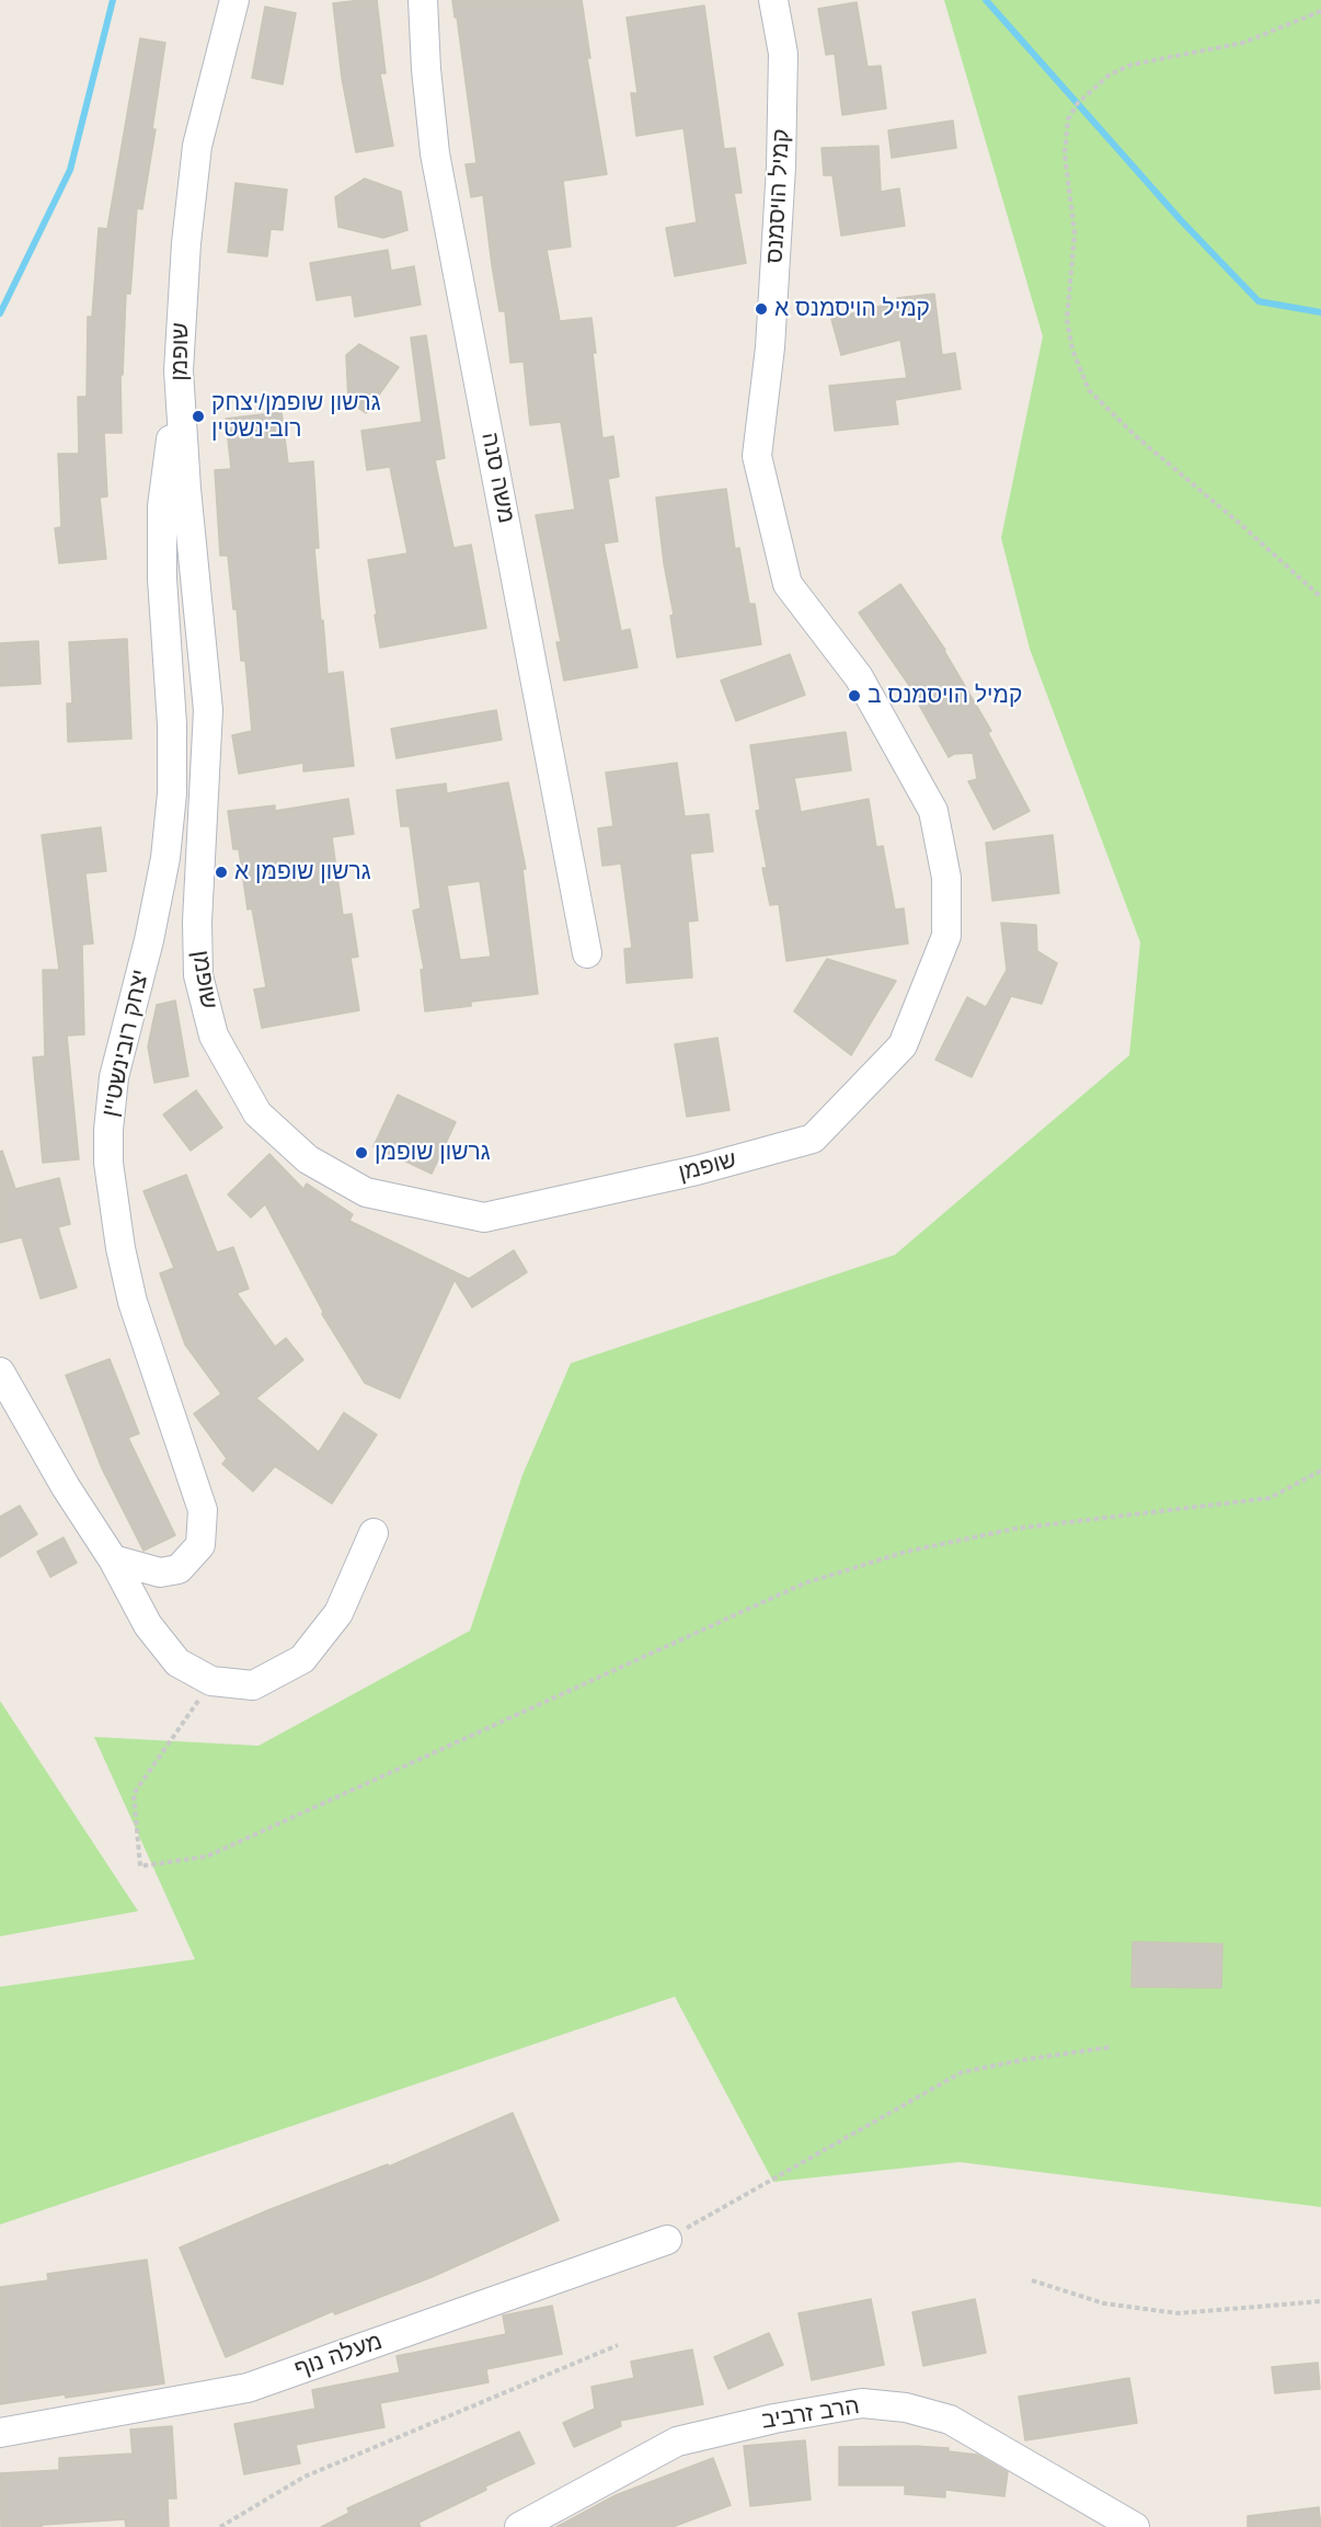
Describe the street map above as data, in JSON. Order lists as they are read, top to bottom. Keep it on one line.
{"streets":{"street":["קמיל הויסמנס","שופמן","משה סנה","יצחק רובינשטיין","מעלה נוף","הרב זרביב"]},"crossings":[["קמיל הויסמנס","שופמן"],["שופמן","יצחק רובינשטיין"]],"places":["קמיל הויסמנס א","גרשון שופמן/יצחק רובינשטין","קמיל הויסמנס ב","גרשון שופמן א","גרשון שופמן"]}
